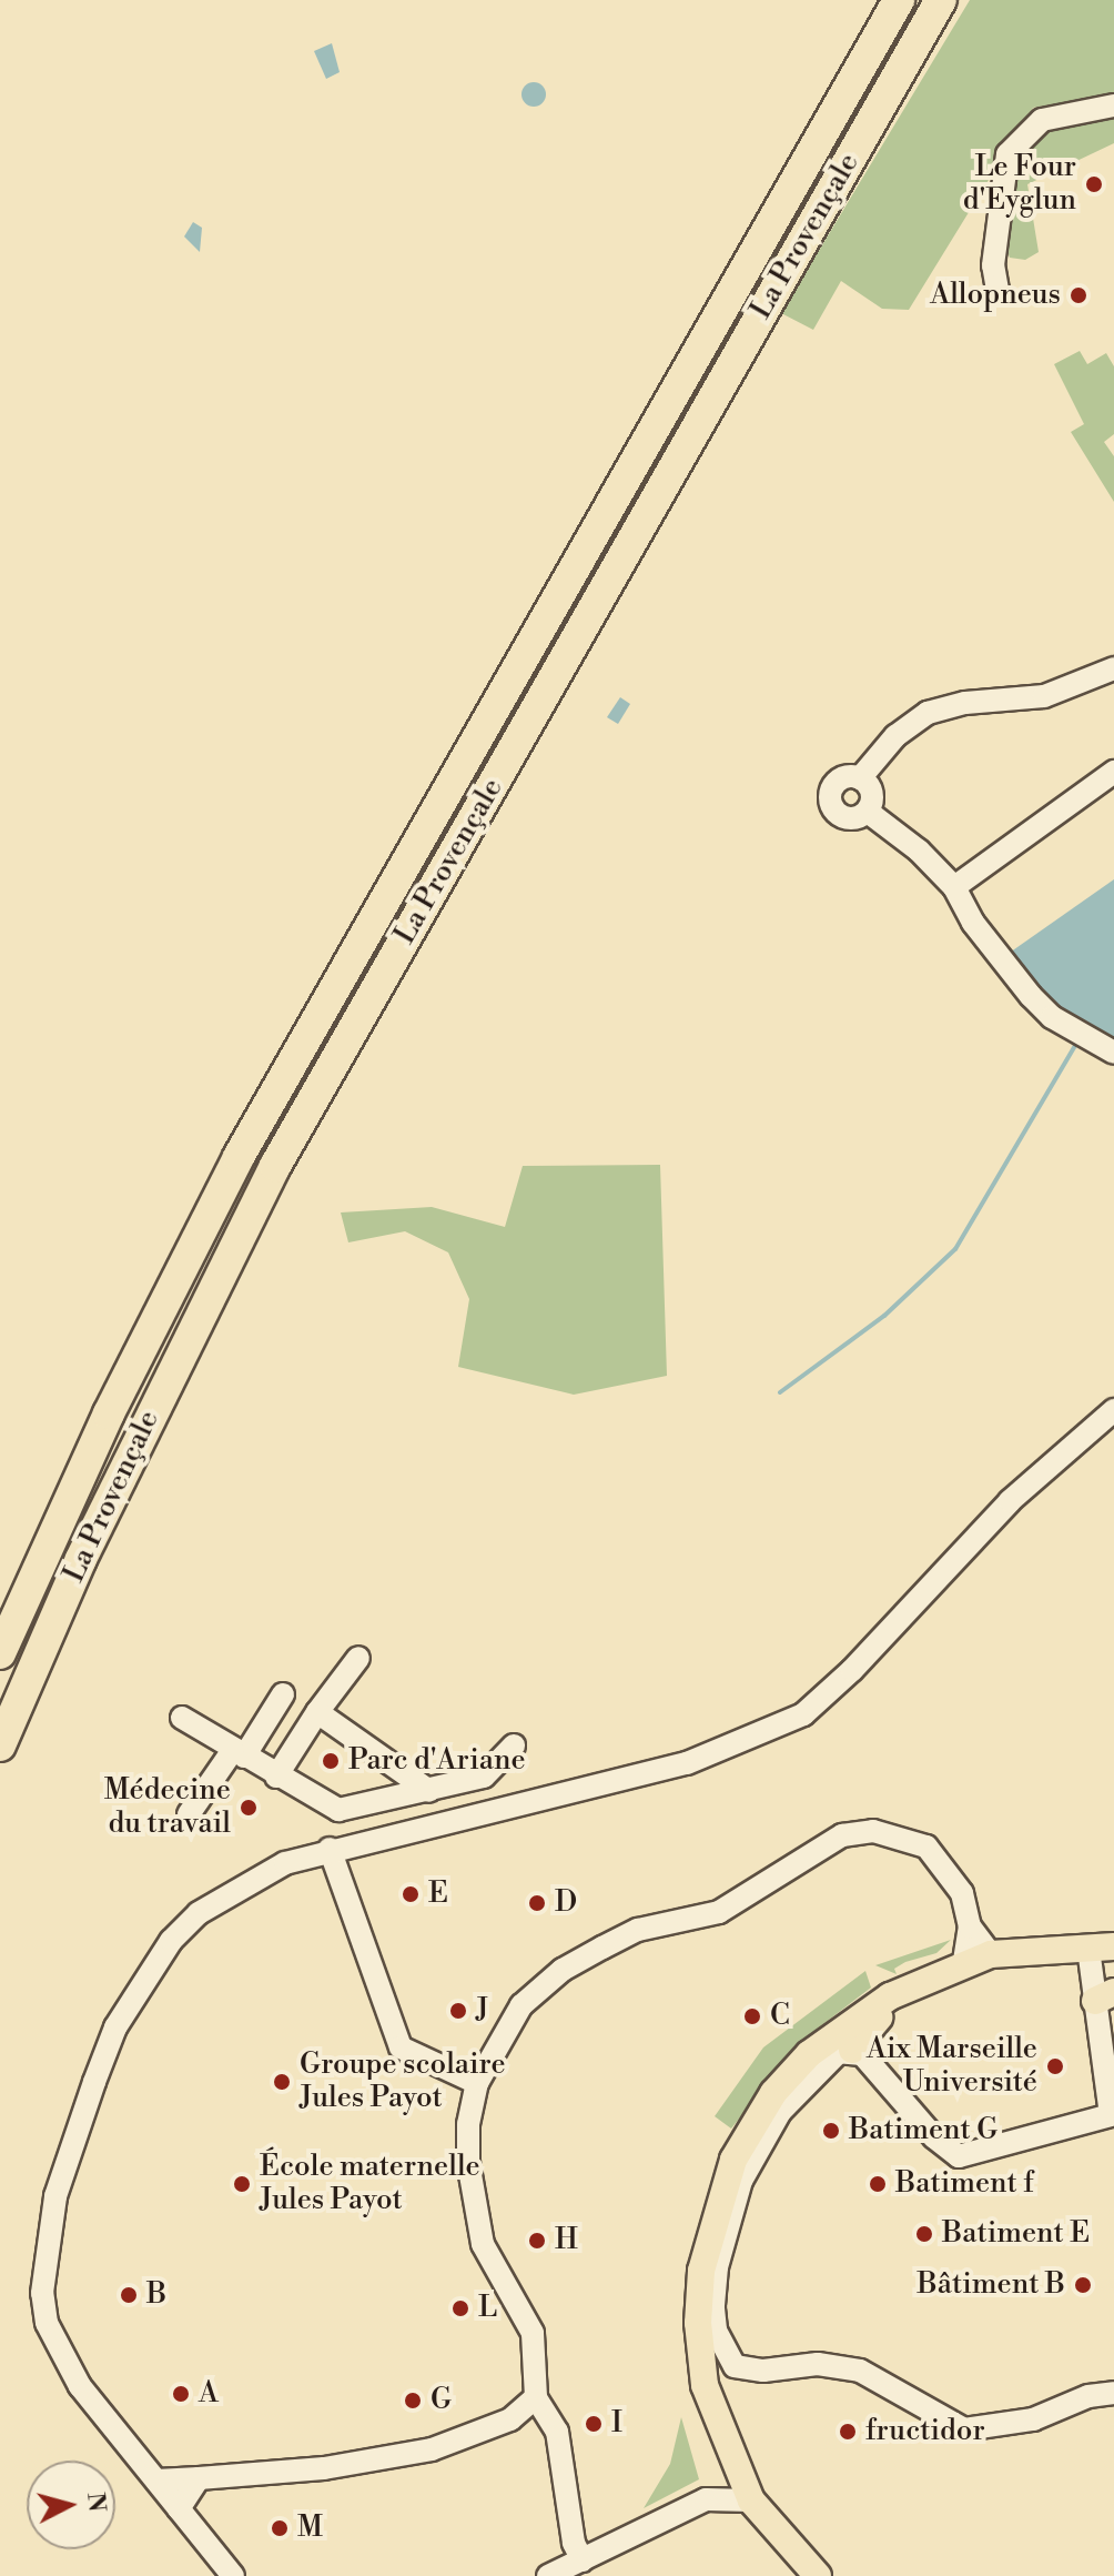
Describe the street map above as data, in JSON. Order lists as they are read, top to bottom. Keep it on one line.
{"streets":{"highway":["La Provençale"]},"places":["Le Four d'Eyglun","Allopneus","Parc d'Ariane","Médecine du travail","E","D","J","C","Aix Marseille Université","Groupe scolaire Jules Payot","Batiment G","École maternelle Jules Payot","Batiment f","Batiment E","H","Bâtiment B","B","L","A","G","I","fructidor","M"],"north":"right"}
